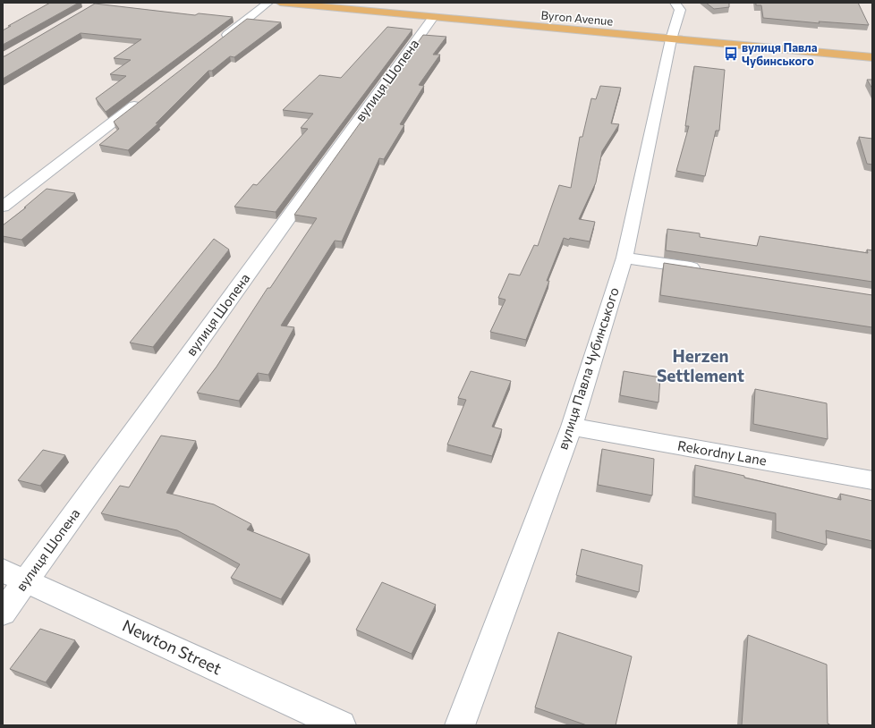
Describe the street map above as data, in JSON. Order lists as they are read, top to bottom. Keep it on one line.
{"streets":{"main road":["Byron Avenue"],"street":["вулиця Шопена","вулиця Павла Чубинського","Rekordny Lane","Newton Street"]},"crossings":[["Byron Avenue","вулиця Шопена"],["Byron Avenue","вулиця Павла Чубинського"],["вулиця Шопена","Newton Street"],["вулиця Павла Чубинського","Rekordny Lane"]],"districts":["Herzen Settlement"],"places":{"bus stop":["вулиця Павла Чубинського"]}}
